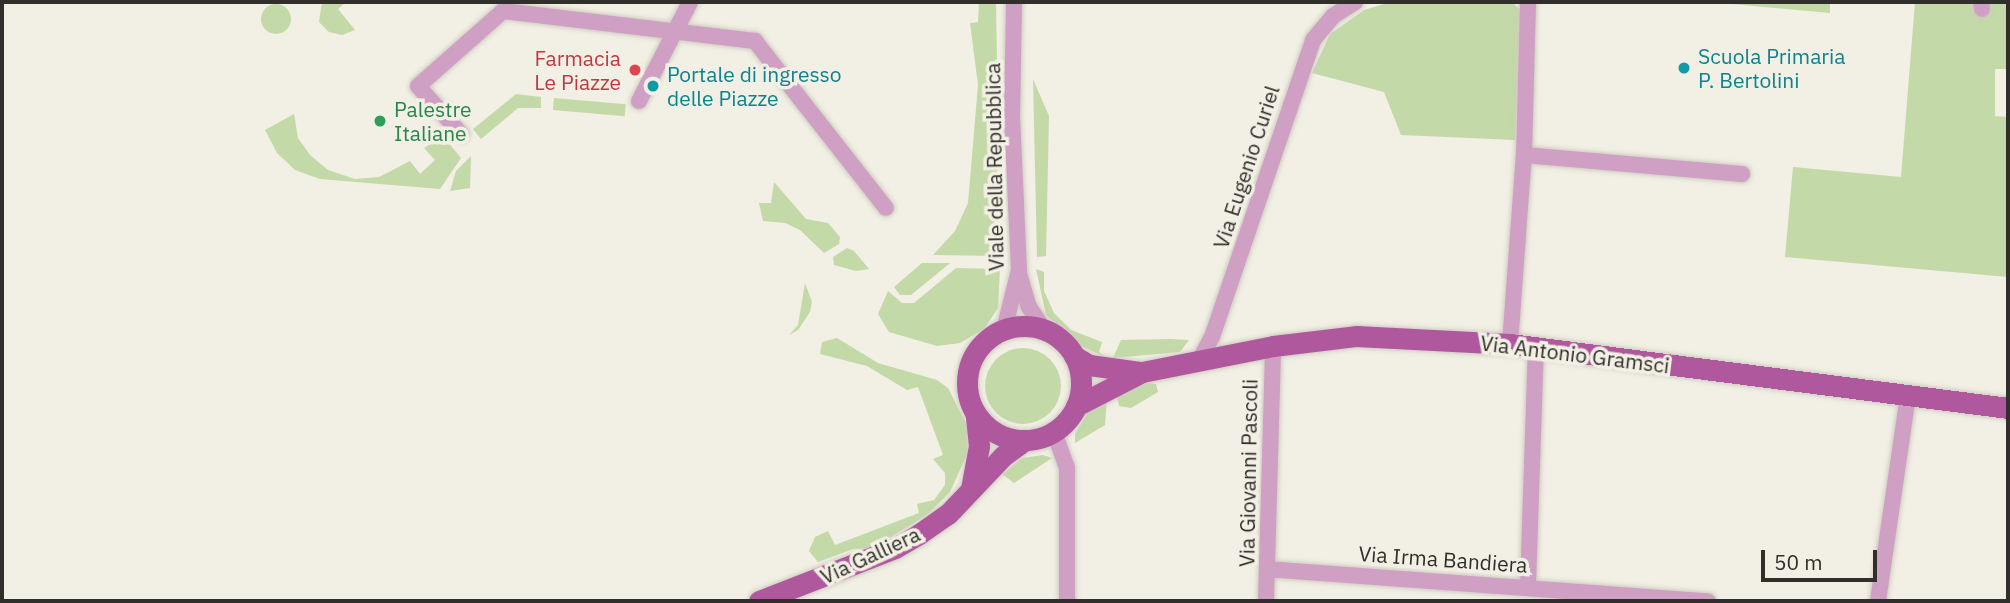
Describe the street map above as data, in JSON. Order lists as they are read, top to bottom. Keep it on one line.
{"streets":{"main road":["Via Antonio Gramsci","Via Galliera"],"street":["Viale della Repubblica","Via Eugenio Curiel","Via Giovanni Pascoli","Via Irma Bandiera"]},"crossings":[["Viale della Repubblica","Via Antonio Gramsci"],["Viale della Repubblica","Via Galliera"],["Via Eugenio Curiel","Via Antonio Gramsci"],["Via Antonio Gramsci","Via Giovanni Pascoli"],["Via Antonio Gramsci","Via Galliera"],["Via Giovanni Pascoli","Via Irma Bandiera"]],"places":["Scuola Primaria P. Bertolini","Farmacia Le Piazze","Portale di ingresso delle Piazze","Palestre Italiane"],"scale_bar":"50 m"}
